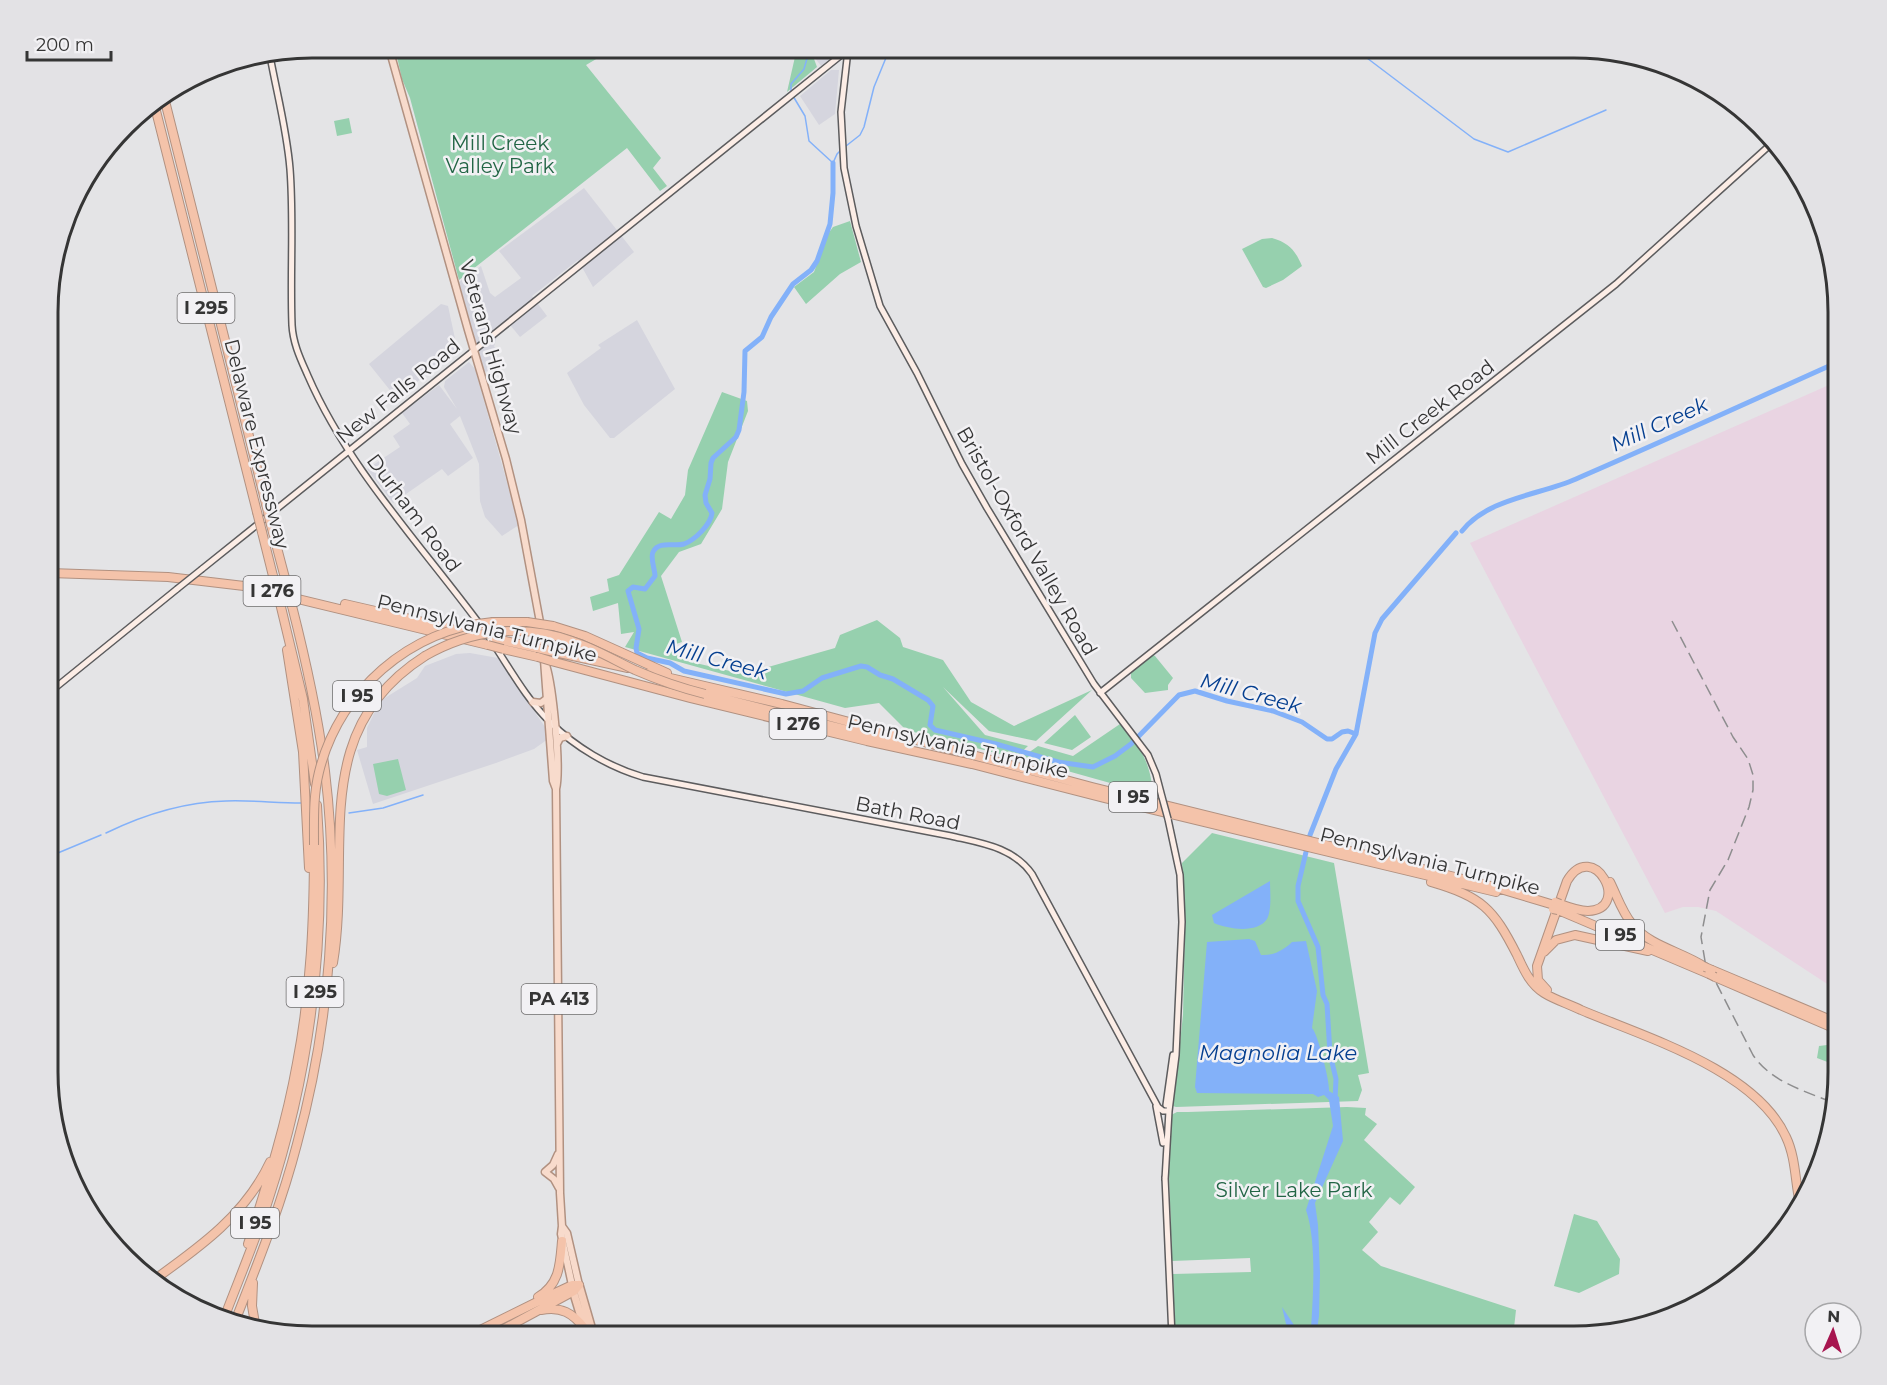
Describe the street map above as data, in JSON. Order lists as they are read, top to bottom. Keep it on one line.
{"streets":{"highway":["I 295","Veterans Highway","Delaware Expressway","I 276","Pennsylvania Turnpike","I 95","PA 413"],"main road":["New Falls Road","Mill Creek Road","Durham Road","Bristol-Oxford Valley Road","Bath Road"]},"crossings":[["Veterans Highway","New Falls Road"],["Veterans Highway","Durham Road"],["Veterans Highway","Pennsylvania Turnpike"],["Veterans Highway","Bath Road"],["New Falls Road","Durham Road"],["Mill Creek Road","Bristol-Oxford Valley Road"],["Delaware Expressway","I 95"],["Durham Road","Bath Road"],["Bristol-Oxford Valley Road","Bath Road"],["Pennsylvania Turnpike","I 95"]],"water":["Mill Creek","Magnolia Lake"],"parks":["Mill Creek Valley Park","Silver Lake Park"],"scale_bar":"200 m","north":"top"}
